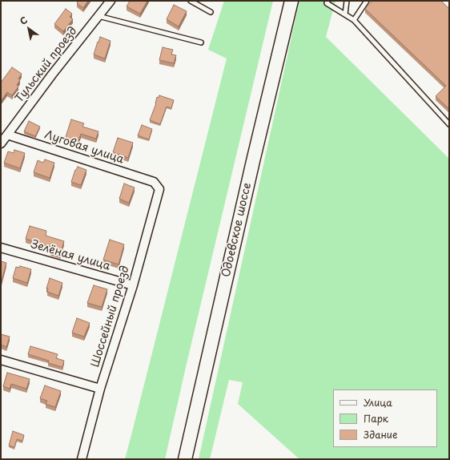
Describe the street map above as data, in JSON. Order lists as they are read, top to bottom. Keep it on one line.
{"streets":{"main road":["Одоевское шоссе"],"street":["Тульский проезд","Луговая улица","Зелёная улица","Шоссейный проезд"]},"crossings":[["Тульский проезд","Луговая улица"],["Луговая улица","Шоссейный проезд"],["Зелёная улица","Шоссейный проезд"]],"legend":["Улица","Парк","Здание"],"north":"top left"}
